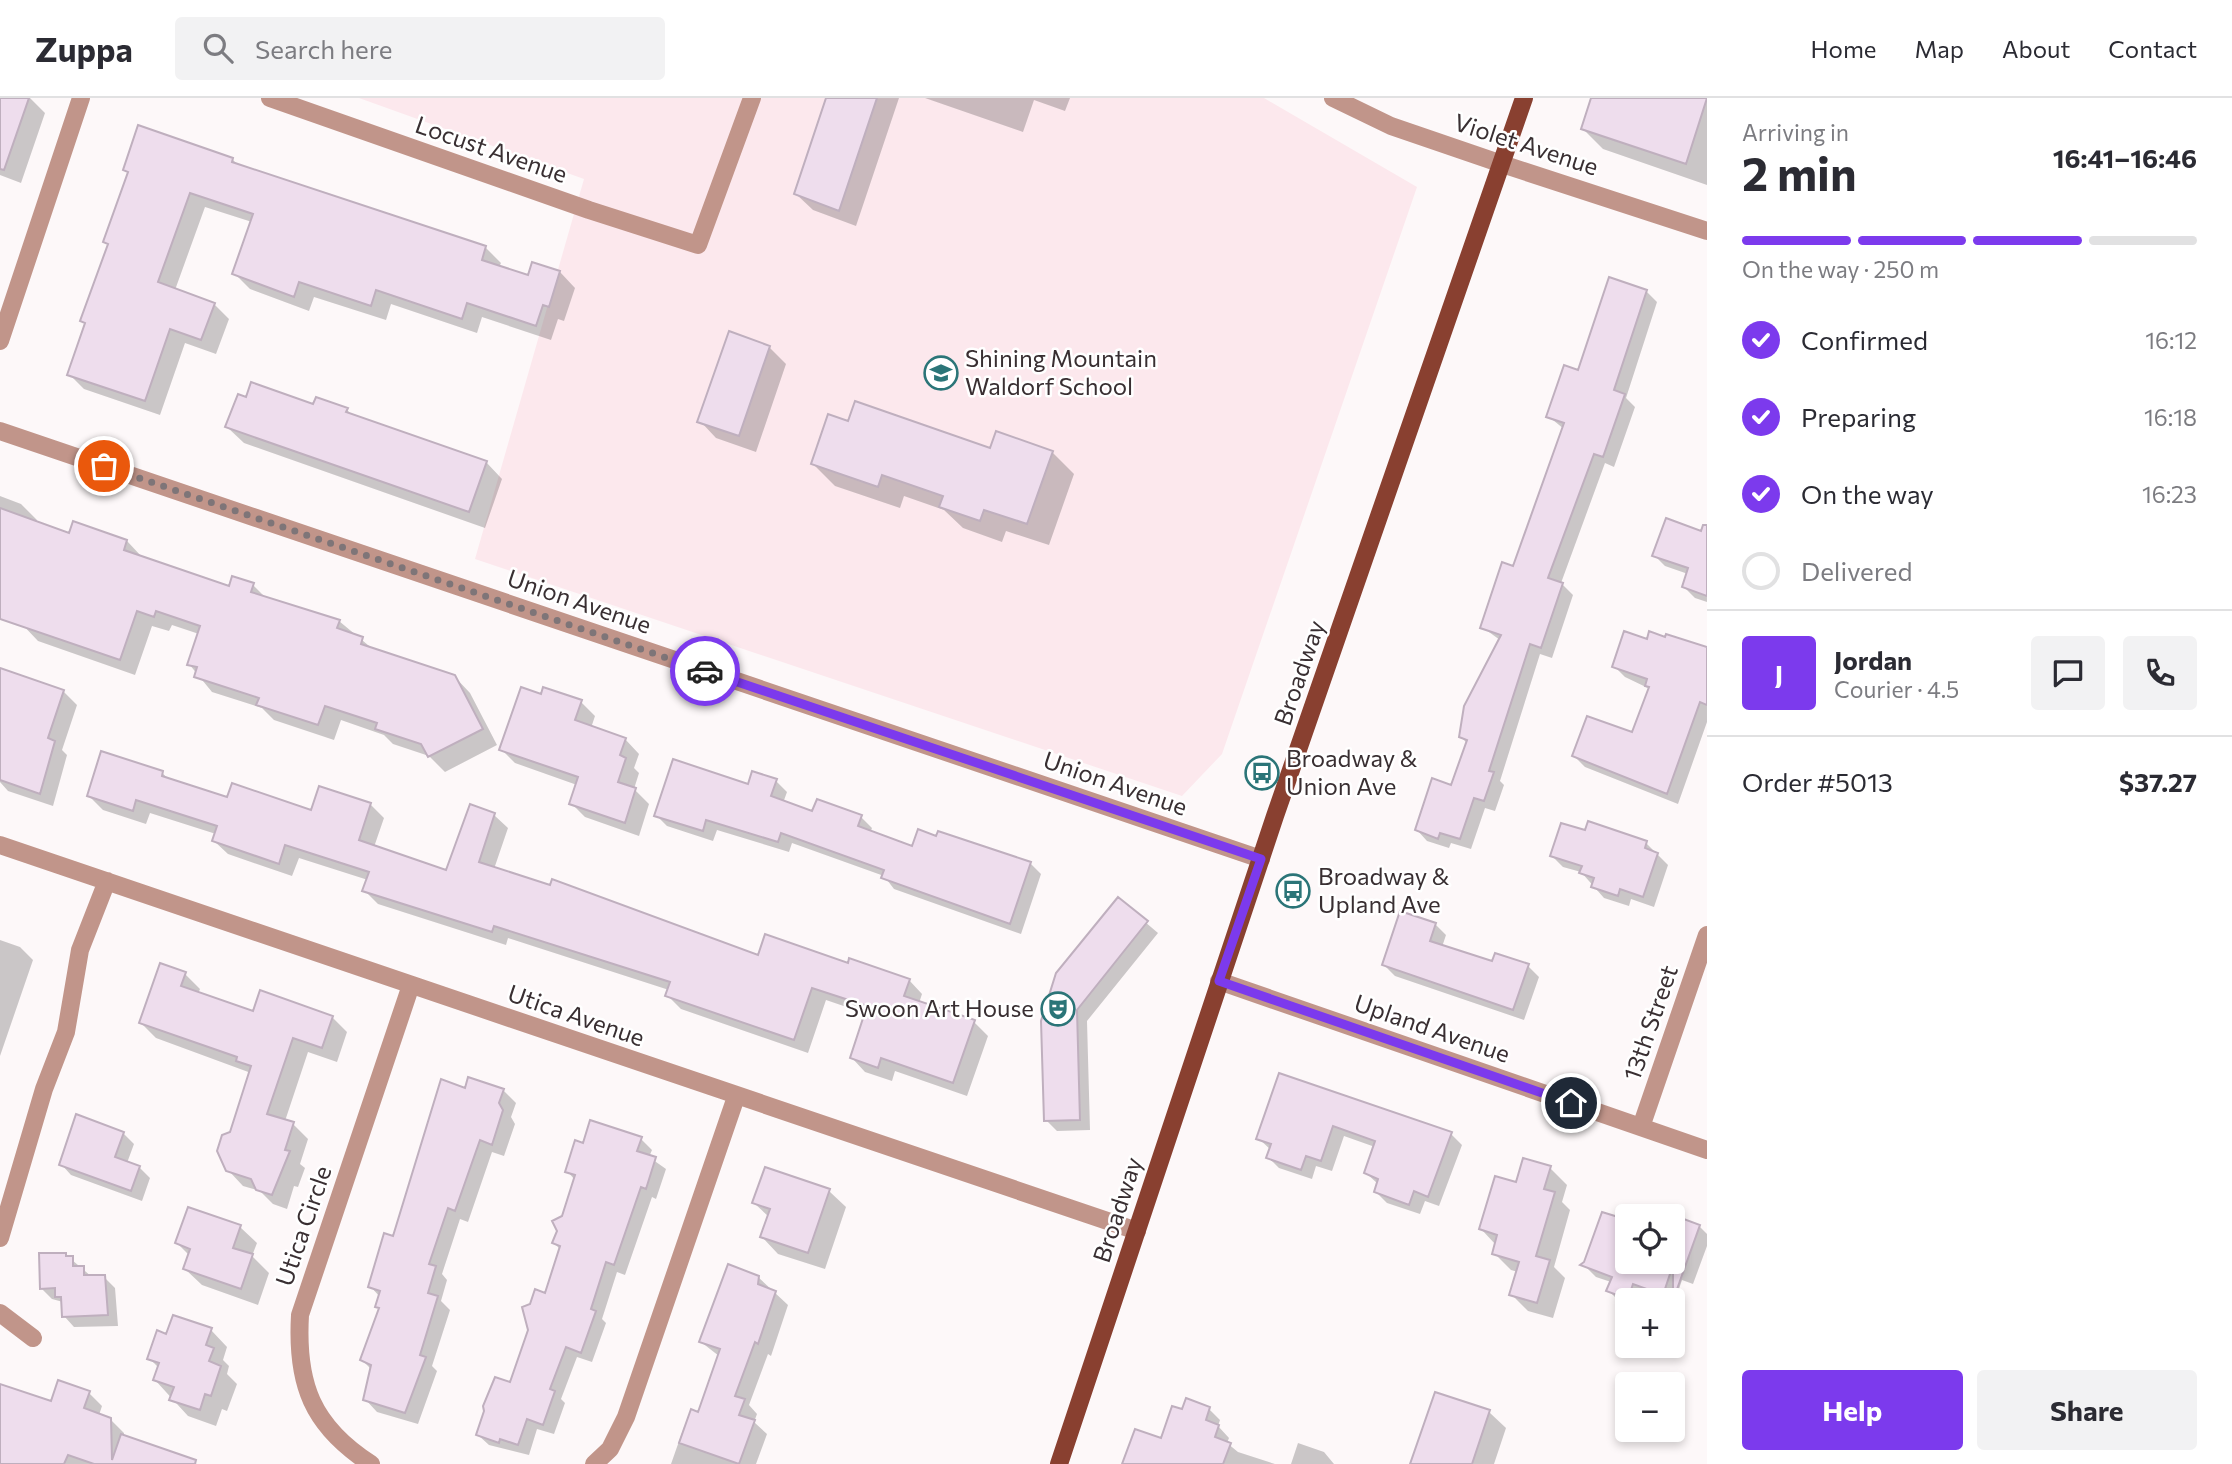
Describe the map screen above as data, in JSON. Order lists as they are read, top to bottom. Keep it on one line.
{"streets":{"main road":["Broadway"],"street":["Violet Avenue","Locust Avenue","Union Avenue","Utica Avenue","13th Street","Upland Avenue","Utica Circle"]},"crossings":[["Violet Avenue","Broadway"],["Union Avenue","Broadway"],["Broadway","Utica Avenue"],["Broadway","Upland Avenue"],["Utica Avenue","Utica Circle"],["13th Street","Upland Avenue"]],"places":{"school or university":["Shining Mountain Waldorf School"],"bus stop":["Broadway & Union Ave","Broadway & Upland Ave"],"theatre":["Swoon Art House"]},"page":{"header":"Zuppa","search":"Search here","nav":["Home","Map","About","Contact"],"heading":["2 min","Arriving in","16:41–16:46"],"panel":["Jordan","Courier · 4.5","Order #5013","$37.27"],"bar":"On the way · 250 m","list":[["Confirmed","16:12"],["Preparing","16:18"],["On the way","16:23"],"Delivered"],"round":"J","map_buttons":["+","−"],"buttons":["Help","Share"]}}
